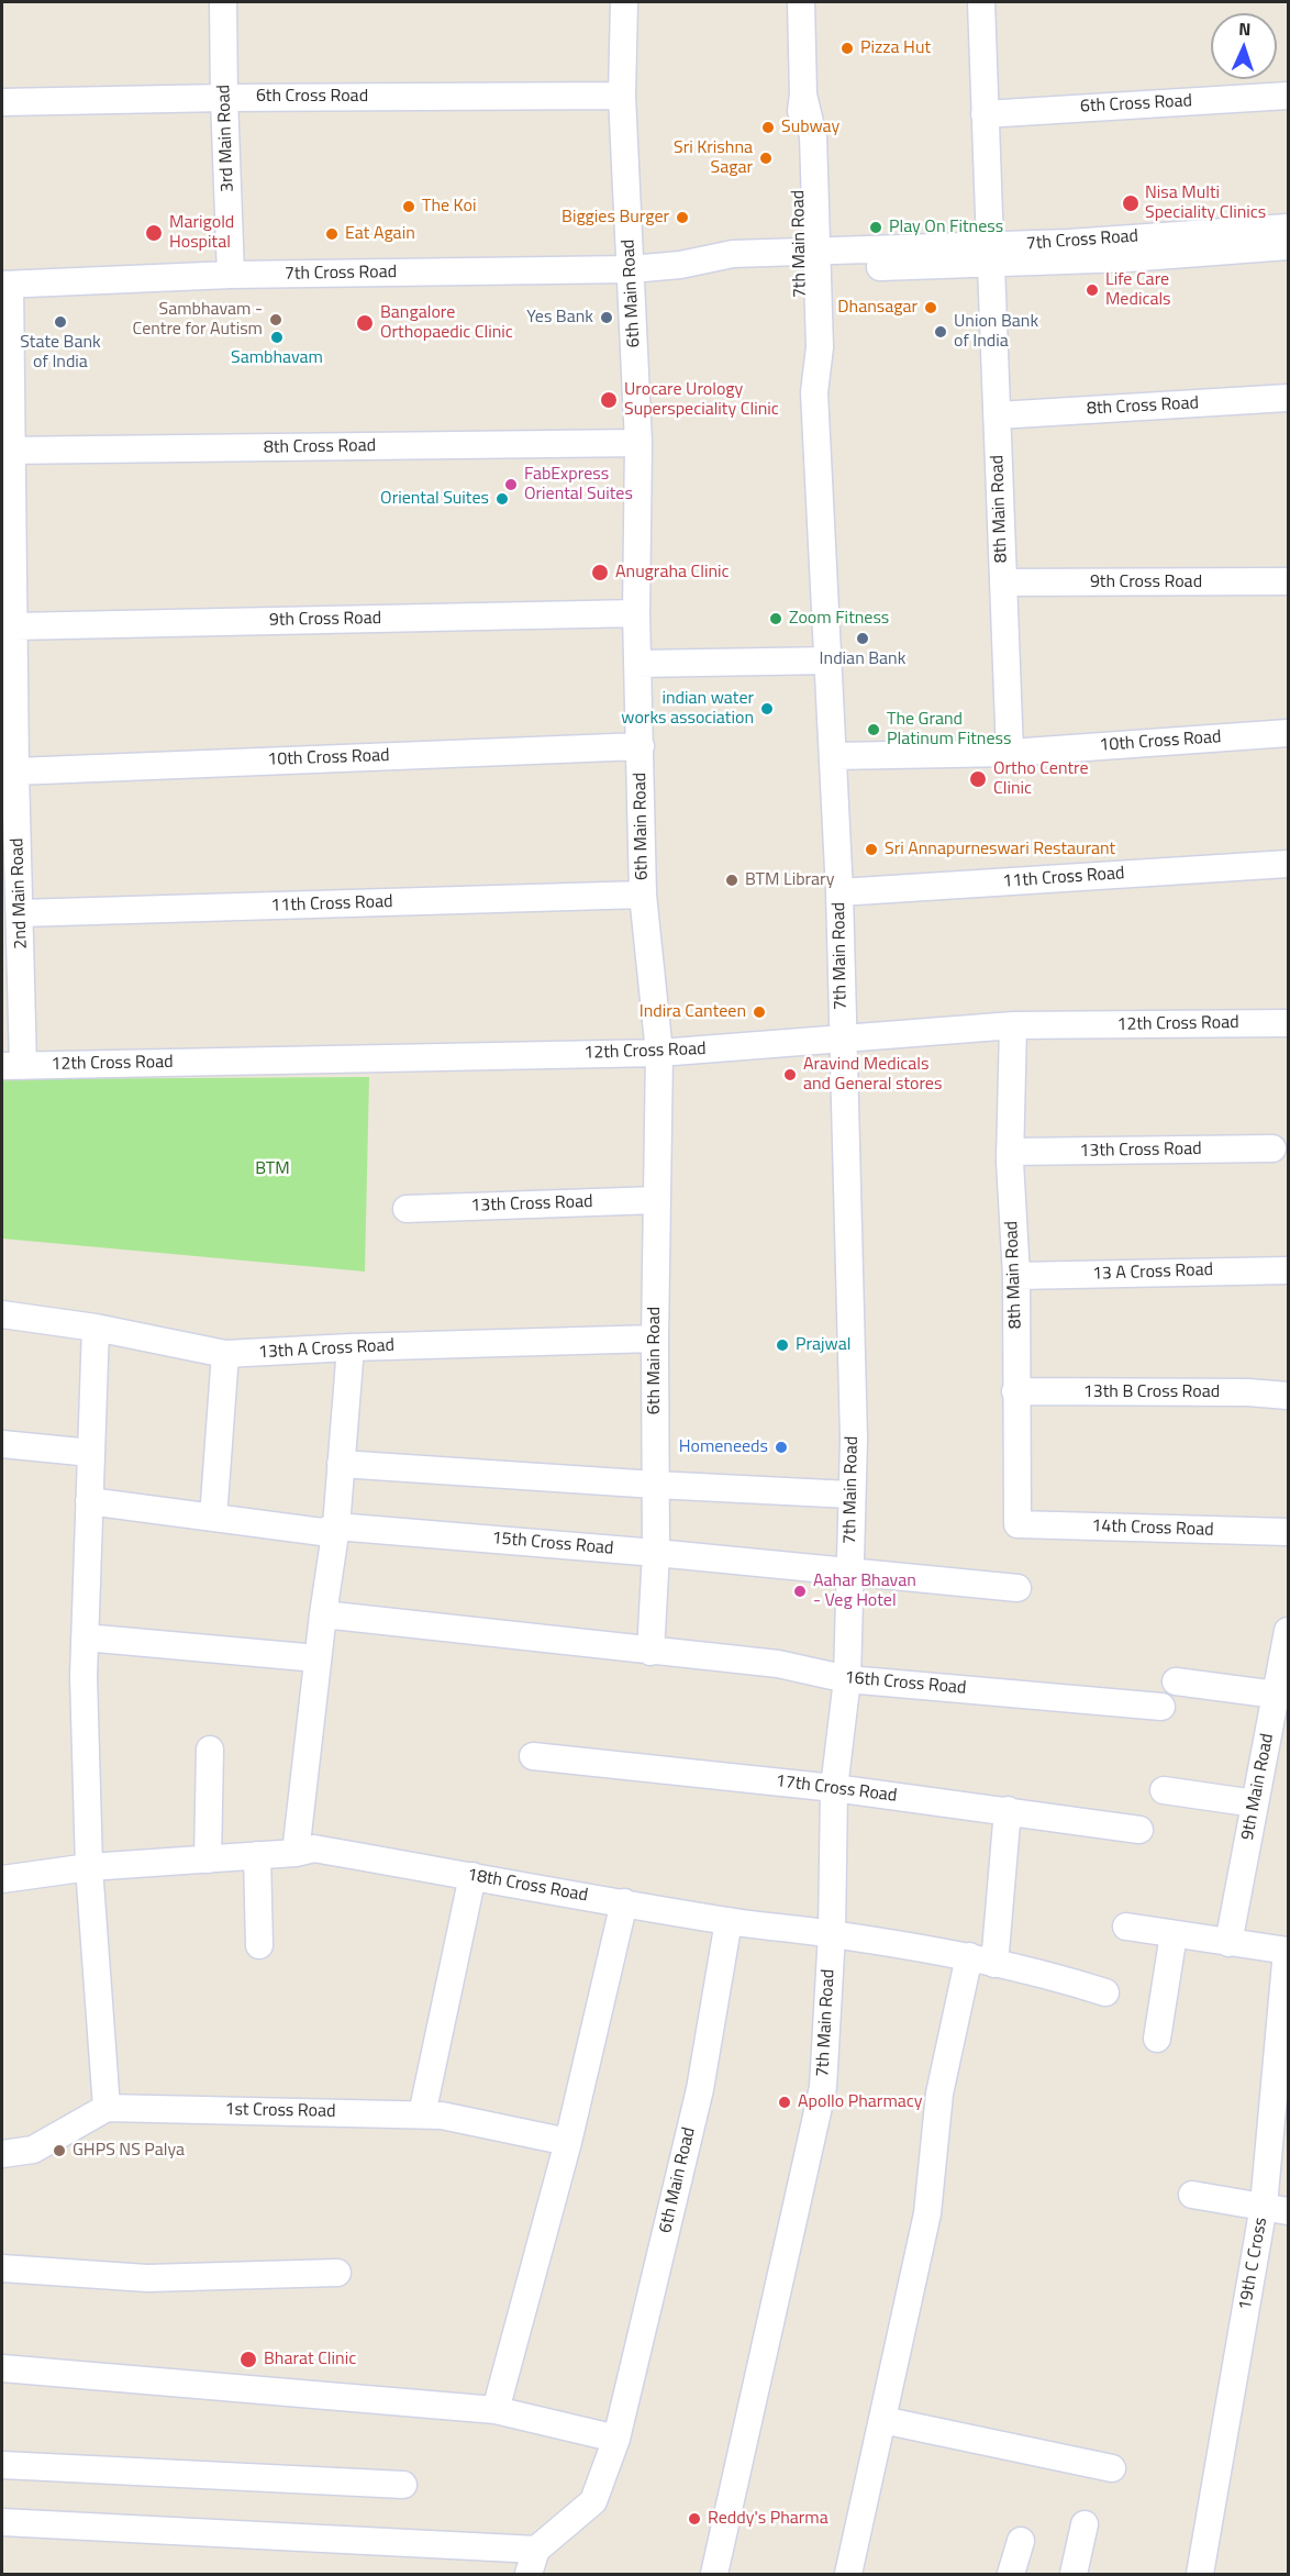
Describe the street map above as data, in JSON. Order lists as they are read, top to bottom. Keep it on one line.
{"streets":{"street":["6th Cross Road","3rd Main Road","7th Cross Road","7th Main Road","6th Main Road","8th Cross Road","8th Main Road","9th Cross Road","10th Cross Road","11th Cross Road","2nd Main Road","12th Cross Road","13th Cross Road","13 A Cross Road","13th A Cross Road","13th B Cross Road","14th Cross Road","15th Cross Road","16th Cross Road","9th Main Road","17th Cross Road","18th Cross Road","1st Cross Road","19th C Cross"]},"crossings":[["6th Cross Road","3rd Main Road"],["6th Cross Road","6th Main Road"],["6th Cross Road","8th Main Road"],["3rd Main Road","7th Cross Road"],["7th Cross Road","7th Main Road"],["7th Cross Road","6th Main Road"],["7th Cross Road","8th Main Road"],["7th Cross Road","2nd Main Road"],["7th Main Road","10th Cross Road"],["7th Main Road","11th Cross Road"],["7th Main Road","12th Cross Road"],["7th Main Road","15th Cross Road"],["7th Main Road","16th Cross Road"],["7th Main Road","17th Cross Road"],["7th Main Road","18th Cross Road"],["6th Main Road","8th Cross Road"],["6th Main Road","9th Cross Road"],["6th Main Road","10th Cross Road"],["6th Main Road","11th Cross Road"],["6th Main Road","12th Cross Road"],["6th Main Road","13th Cross Road"],["6th Main Road","13th A Cross Road"],["6th Main Road","15th Cross Road"],["6th Main Road","16th Cross Road"],["6th Main Road","18th Cross Road"],["8th Cross Road","8th Main Road"],["8th Cross Road","2nd Main Road"],["8th Main Road","9th Cross Road"],["8th Main Road","10th Cross Road"],["8th Main Road","12th Cross Road"],["8th Main Road","13th Cross Road"],["8th Main Road","13 A Cross Road"],["8th Main Road","13th B Cross Road"],["8th Main Road","14th Cross Road"],["9th Cross Road","2nd Main Road"],["10th Cross Road","2nd Main Road"],["11th Cross Road","2nd Main Road"],["2nd Main Road","12th Cross Road"]],"parks":["BTM"],"places":["Pizza Hut","Subway","Sri Krishna Sagar","Nisa Multi Speciality Clinics","The Koi","Biggies Burger","Play On Fitness","Marigold Hospital","Eat Again","Life Care Medicals","Dhansagar","Yes Bank","Sambhavam - Centre for Autism","State Bank of India","Bangalore Orthopaedic Clinic","Union Bank of India","Sambhavam","Urocare Urology Superspeciality Clinic","FabExpress Oriental Suites","Oriental Suites","Anugraha Clinic","Zoom Fitness","Indian Bank","indian water works association","The Grand Platinum Fitness","Ortho Centre Clinic","Sri Annapurneswari Restaurant","BTM Library","Indira Canteen","Aravind Medicals and General stores","Prajwal","Homeneeds","Aahar Bhavan - Veg Hotel","Apollo Pharmacy","GHPS NS Palya","Bharat Clinic","Reddy's Pharma"],"north":"top"}
